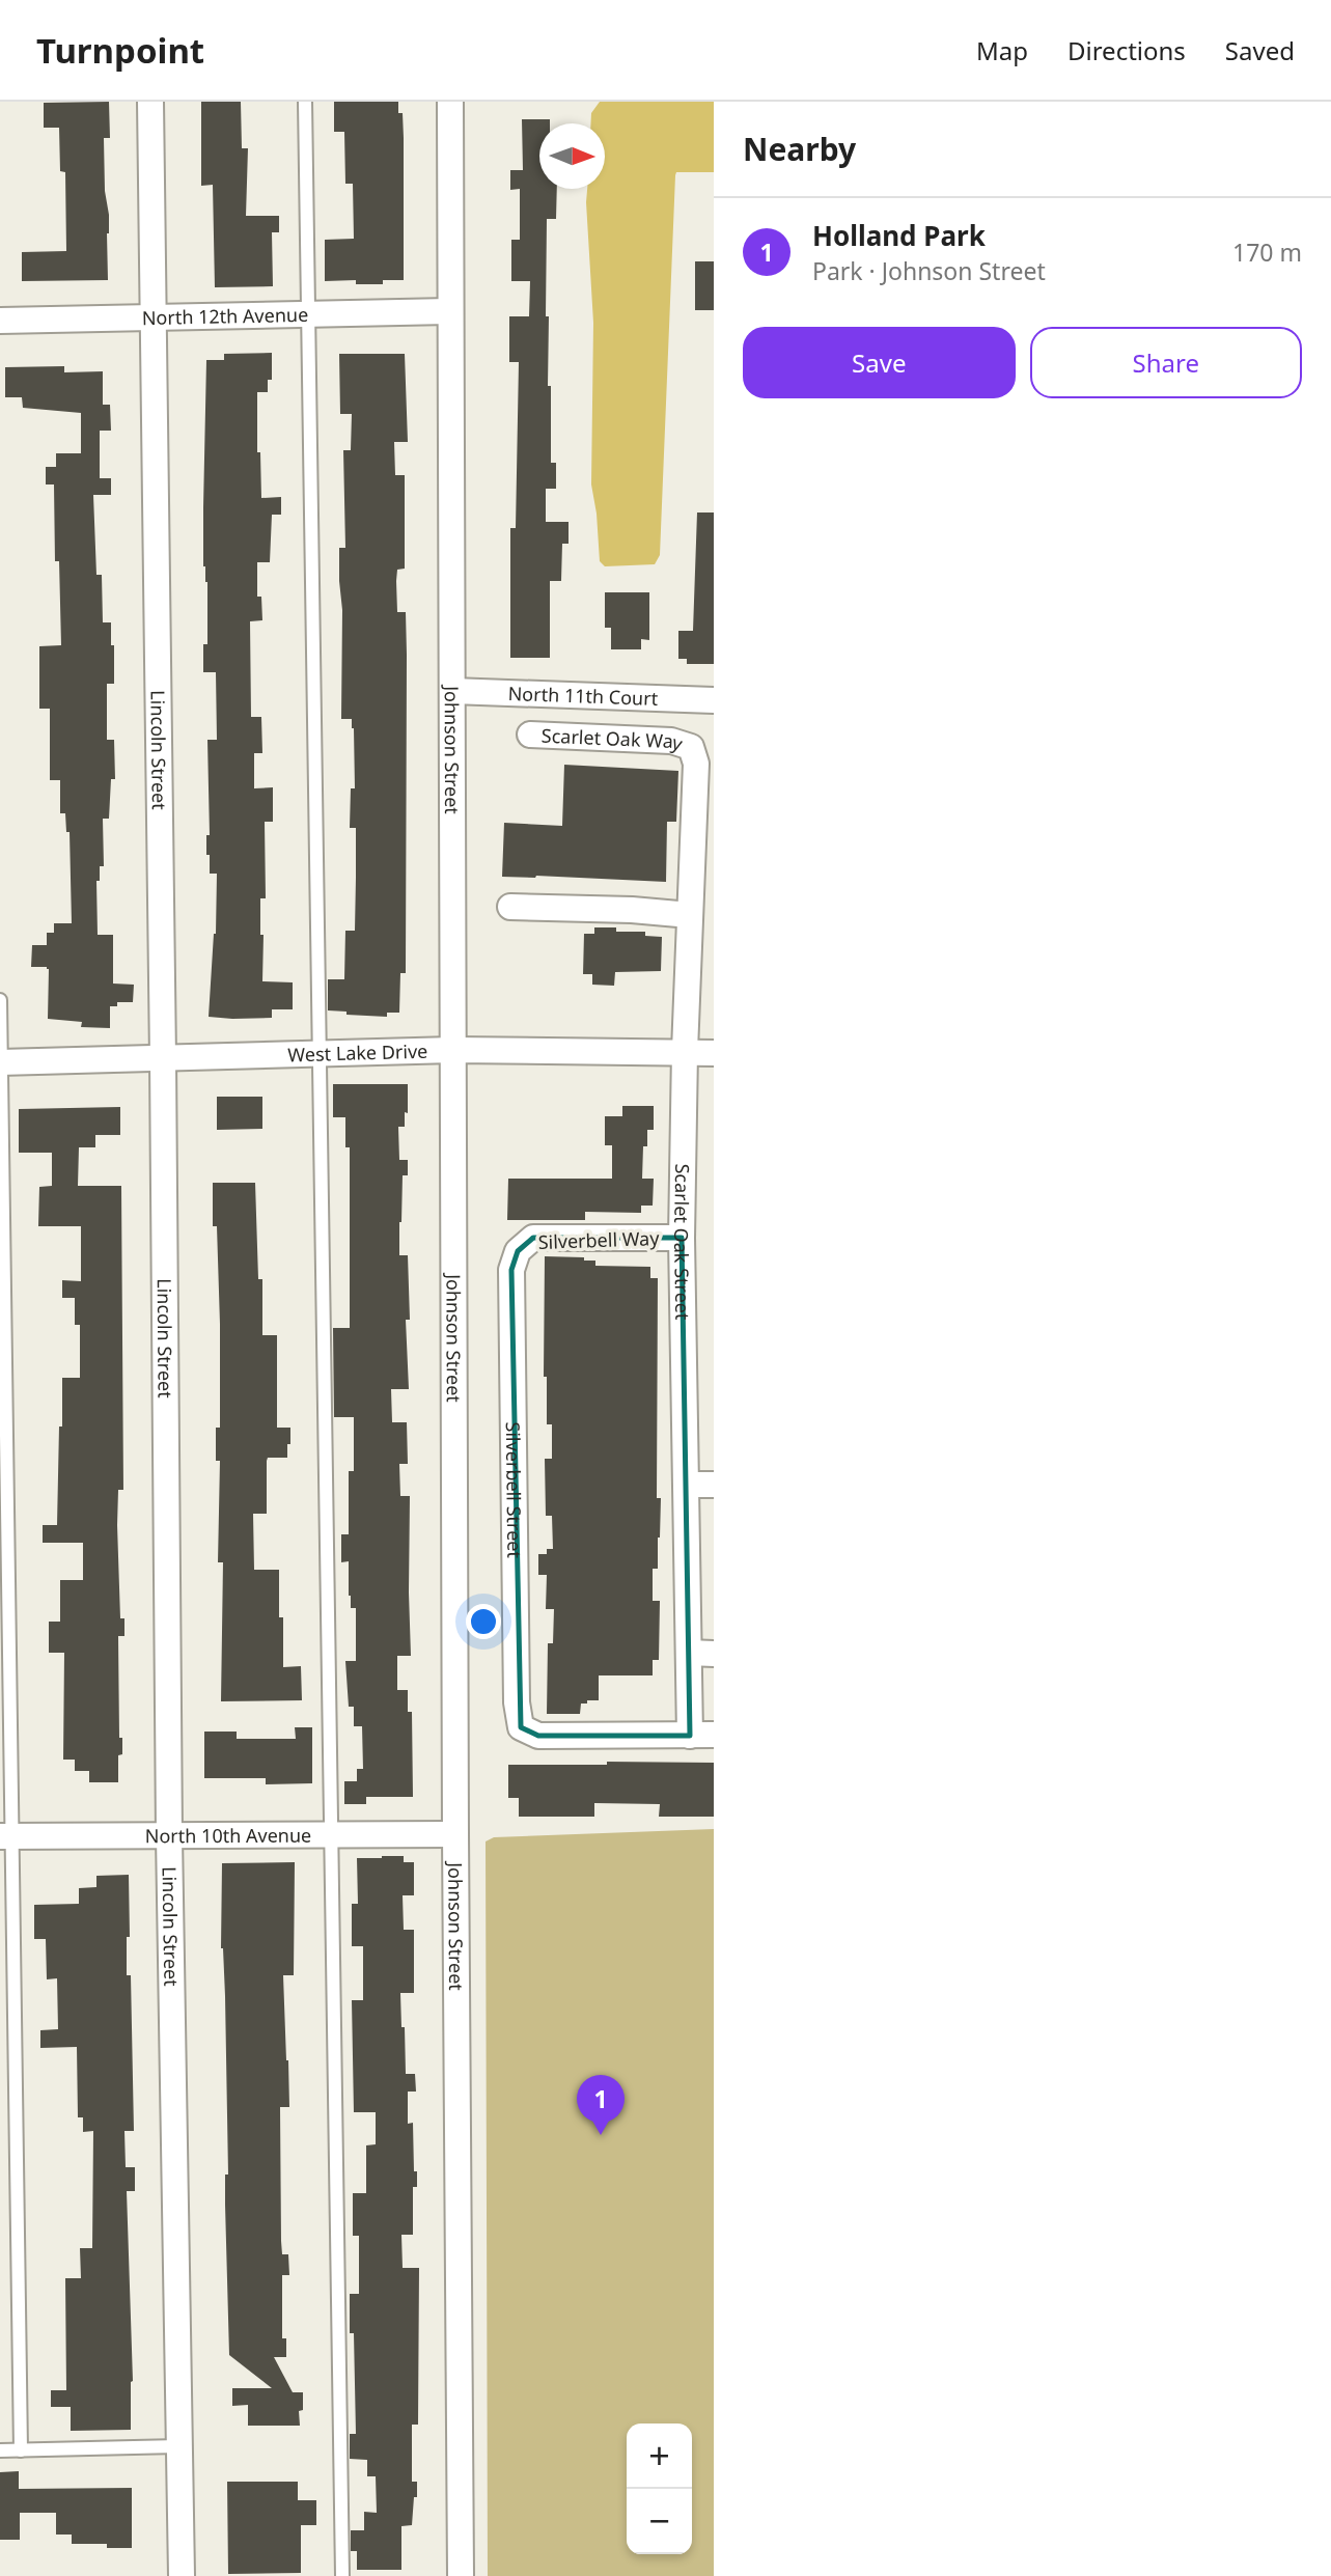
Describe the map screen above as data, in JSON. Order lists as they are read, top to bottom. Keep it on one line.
{"streets":{"street":["North 12th Avenue","North 11th Court","Scarlet Oak Way","Lincoln Street","Johnson Street","West Lake Drive","Silverbell Way","Scarlet Oak Street","Silverbell Street","North 10th Avenue"]},"crossings":[["North 12th Avenue","Lincoln Street"],["North 12th Avenue","Johnson Street"],["North 11th Court","Johnson Street"],["Scarlet Oak Way","Scarlet Oak Street"],["Lincoln Street","West Lake Drive"],["Lincoln Street","North 10th Avenue"],["Johnson Street","West Lake Drive"],["Johnson Street","North 10th Avenue"],["West Lake Drive","Scarlet Oak Street"],["Silverbell Way","Scarlet Oak Street"],["Silverbell Way","Silverbell Street"],["Scarlet Oak Street","Silverbell Street"]],"north":"right","page":{"header":"Turnpoint","nav":["Map","Directions","Saved"],"heading":"Nearby","list":[{"mark":"1","name":"Holland Park","note":"Park · Johnson Street","value":"170 m"}],"buttons":["Save","Share"],"pins":"1","map_buttons":["+","−"]}}
